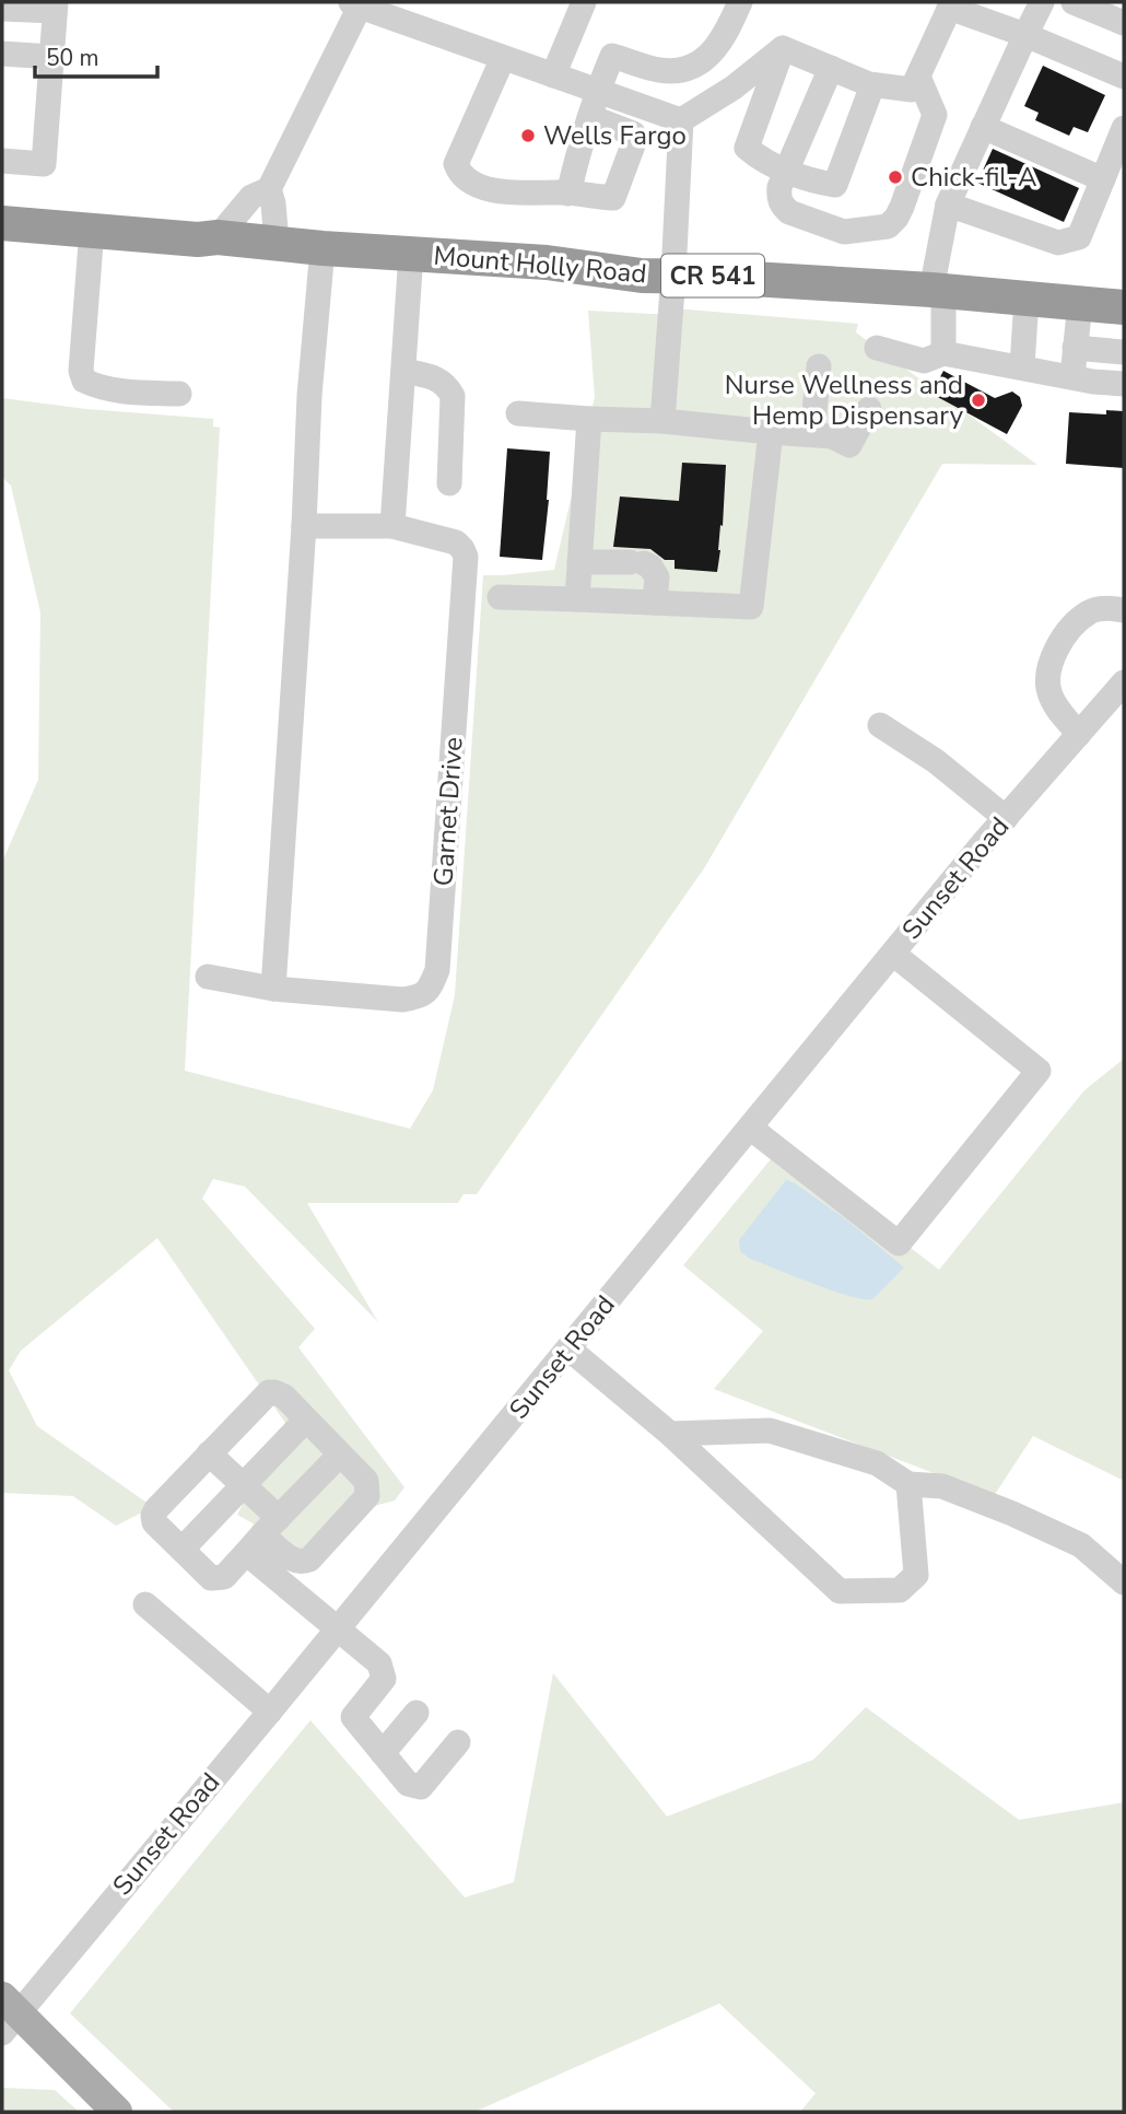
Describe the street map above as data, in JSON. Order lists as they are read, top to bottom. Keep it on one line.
{"streets":{"highway":["Mount Holly Road","CR 541"],"street":["Garnet Drive","Sunset Road"]},"places":["Wells Fargo","Chick-fil-A","Nurse Wellness and Hemp Dispensary"],"scale_bar":"50 m"}
